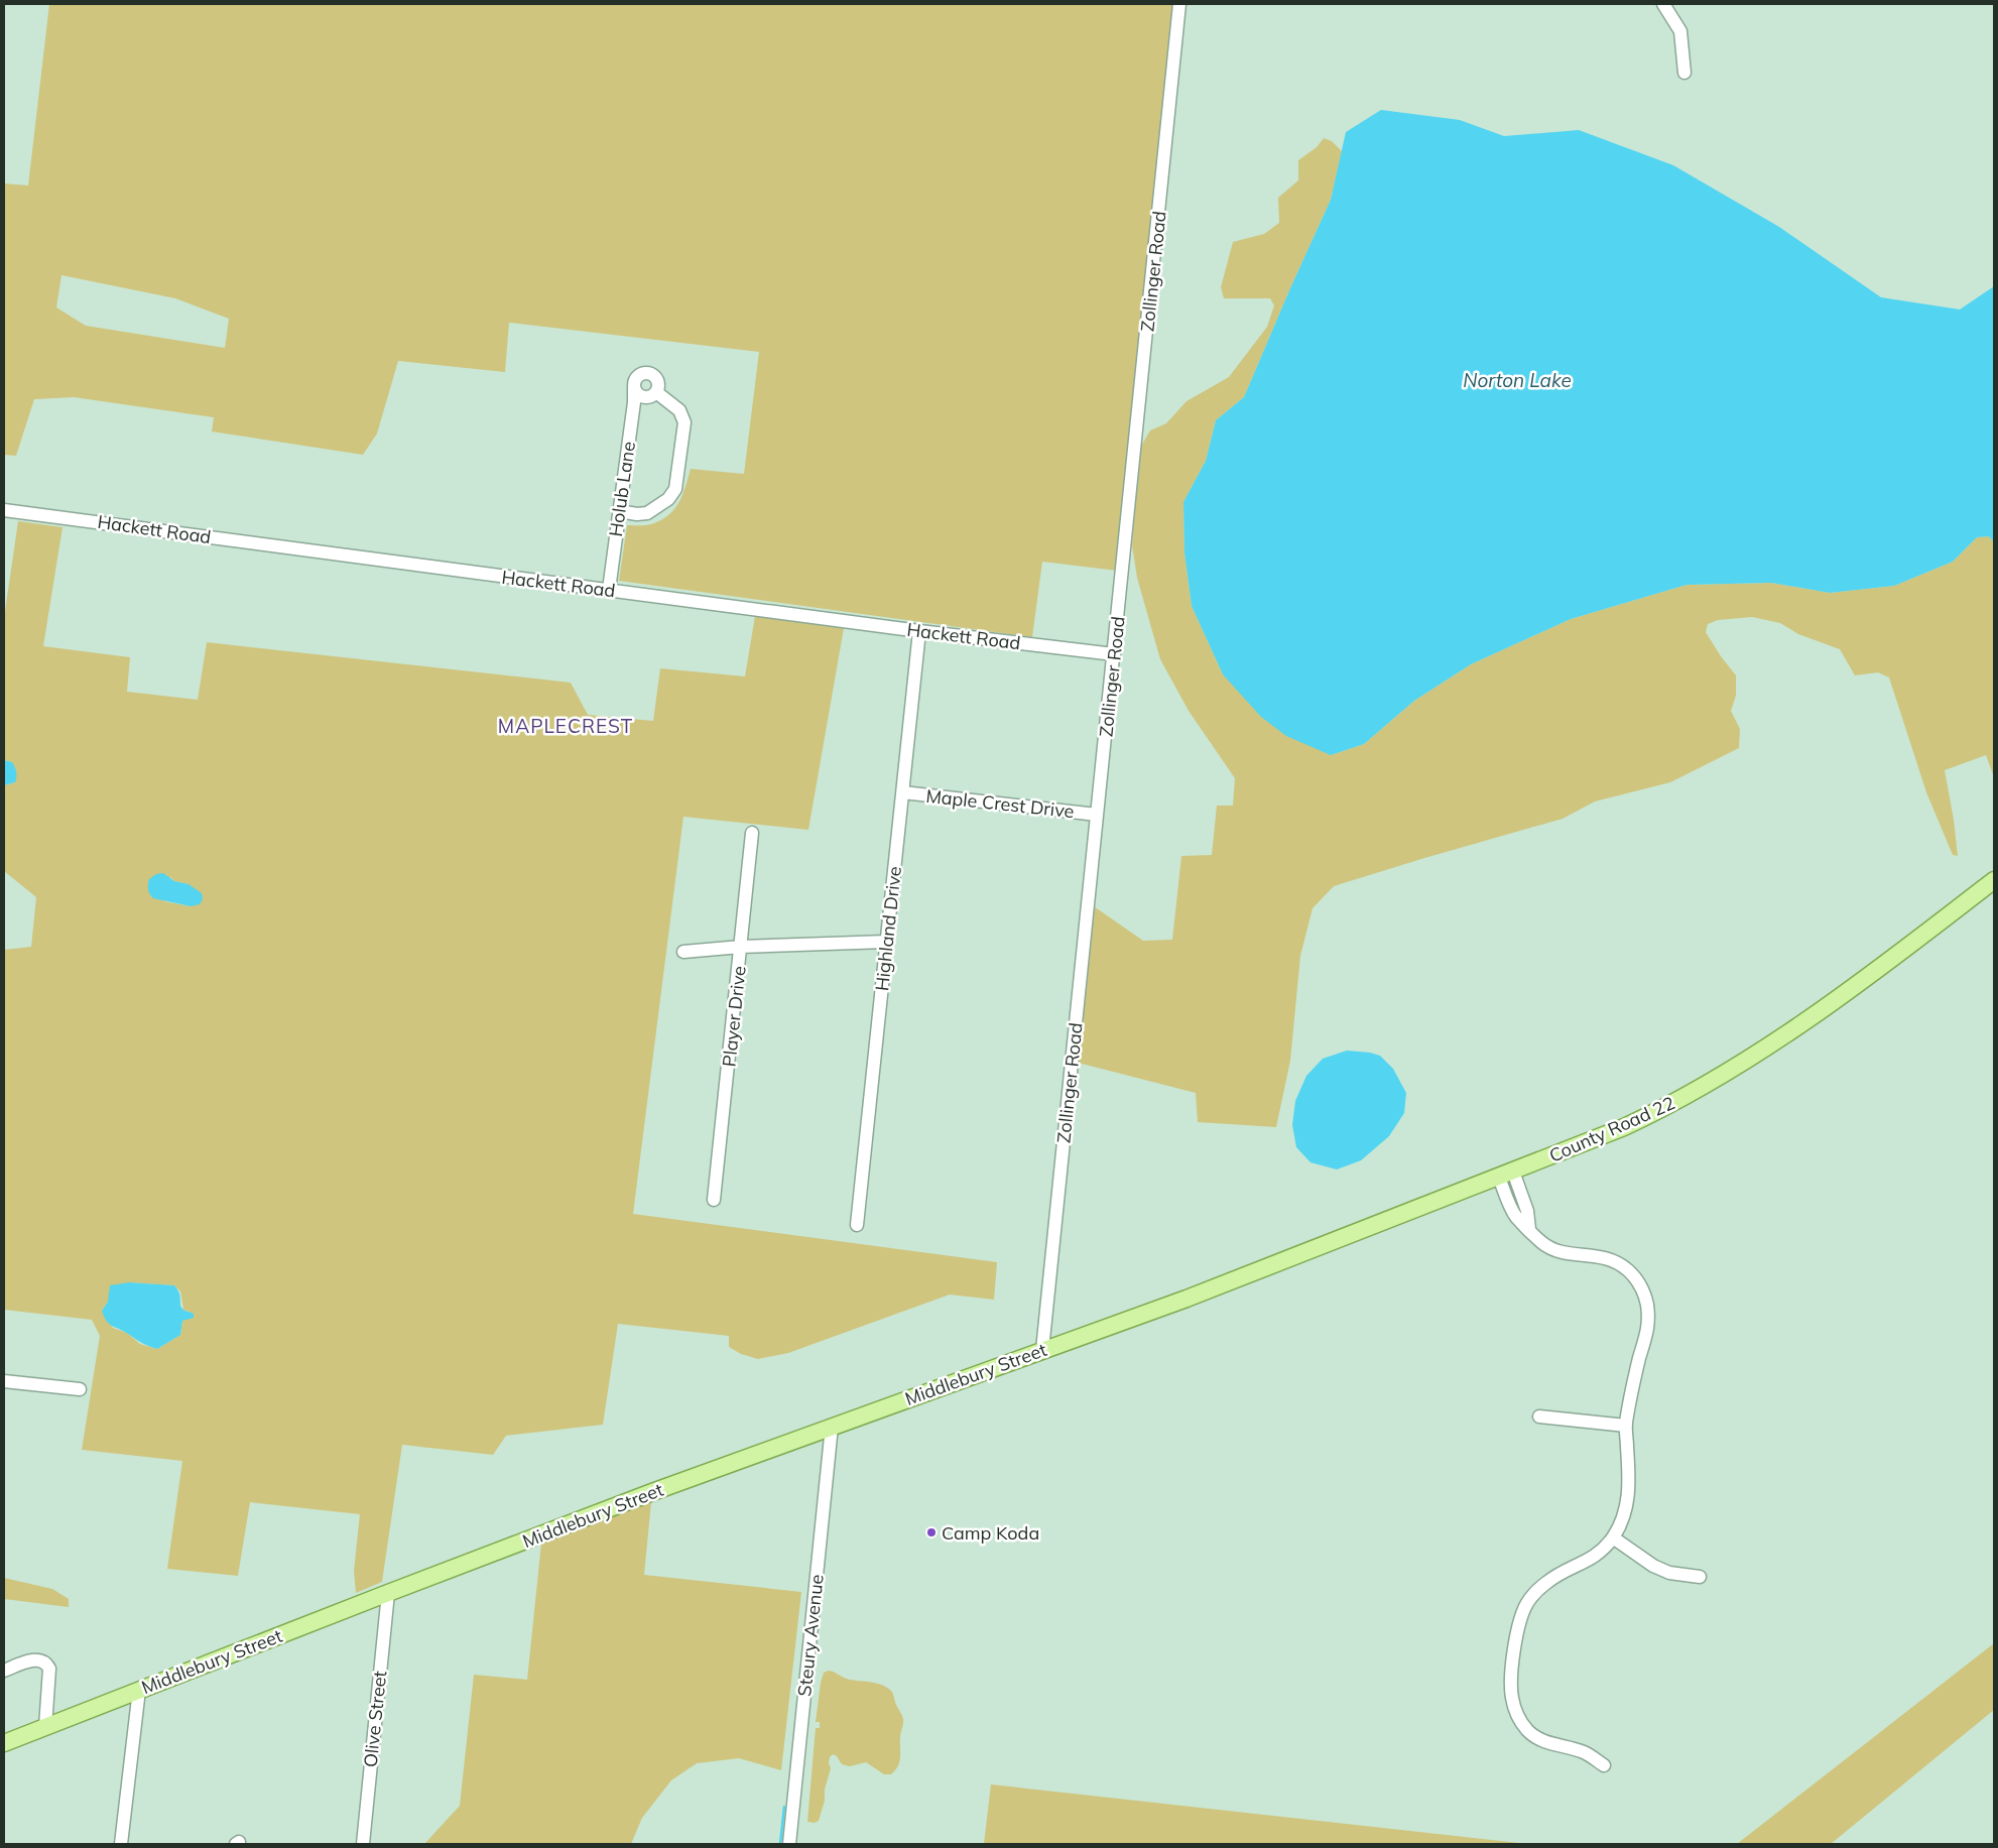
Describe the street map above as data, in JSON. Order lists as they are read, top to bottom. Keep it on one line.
{"streets":{"main road":["County Road 22","Middlebury Street"],"street":["Zollinger Road","Holub Lane","Hackett Road","Maple Crest Drive","Highland Drive","Player Drive","Steury Avenue","Olive Street"]},"crossings":[["Zollinger Road","Hackett Road"],["Zollinger Road","Maple Crest Drive"],["Zollinger Road","Middlebury Street"],["Holub Lane","Hackett Road"],["Hackett Road","Highland Drive"],["Maple Crest Drive","Highland Drive"],["County Road 22","Middlebury Street"],["Middlebury Street","Steury Avenue"],["Middlebury Street","Olive Street"]],"districts":["MAPLECREST"],"water":["Norton Lake"],"places":["Camp Koda"]}
